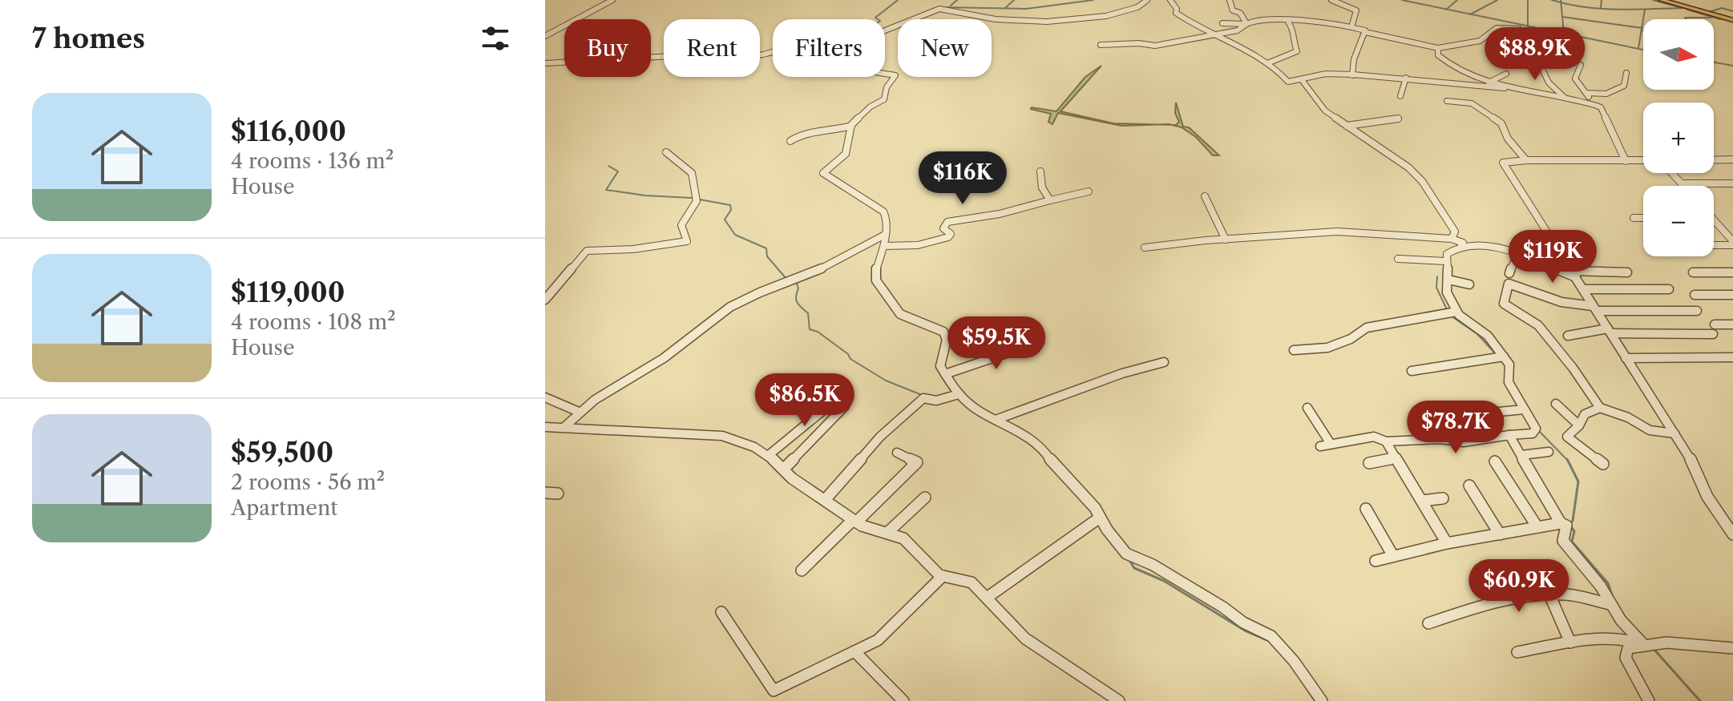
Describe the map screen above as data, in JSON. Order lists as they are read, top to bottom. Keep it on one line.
{"north":"right","page":{"heading":"7 homes","map_buttons":["+","−"],"chip":["Buy","Rent","Filters","New"],"price":["$88.9K","$116K","$119K","$59.5K","$86.5K","$78.7K","$60.9K"],"list":[{"name":"$116,000","note":"4 rooms · 136 m² · House"},{"name":"$119,000","note":"4 rooms · 108 m² · House"},{"name":"$59,500","note":"2 rooms · 56 m² · Apartment"}]}}
